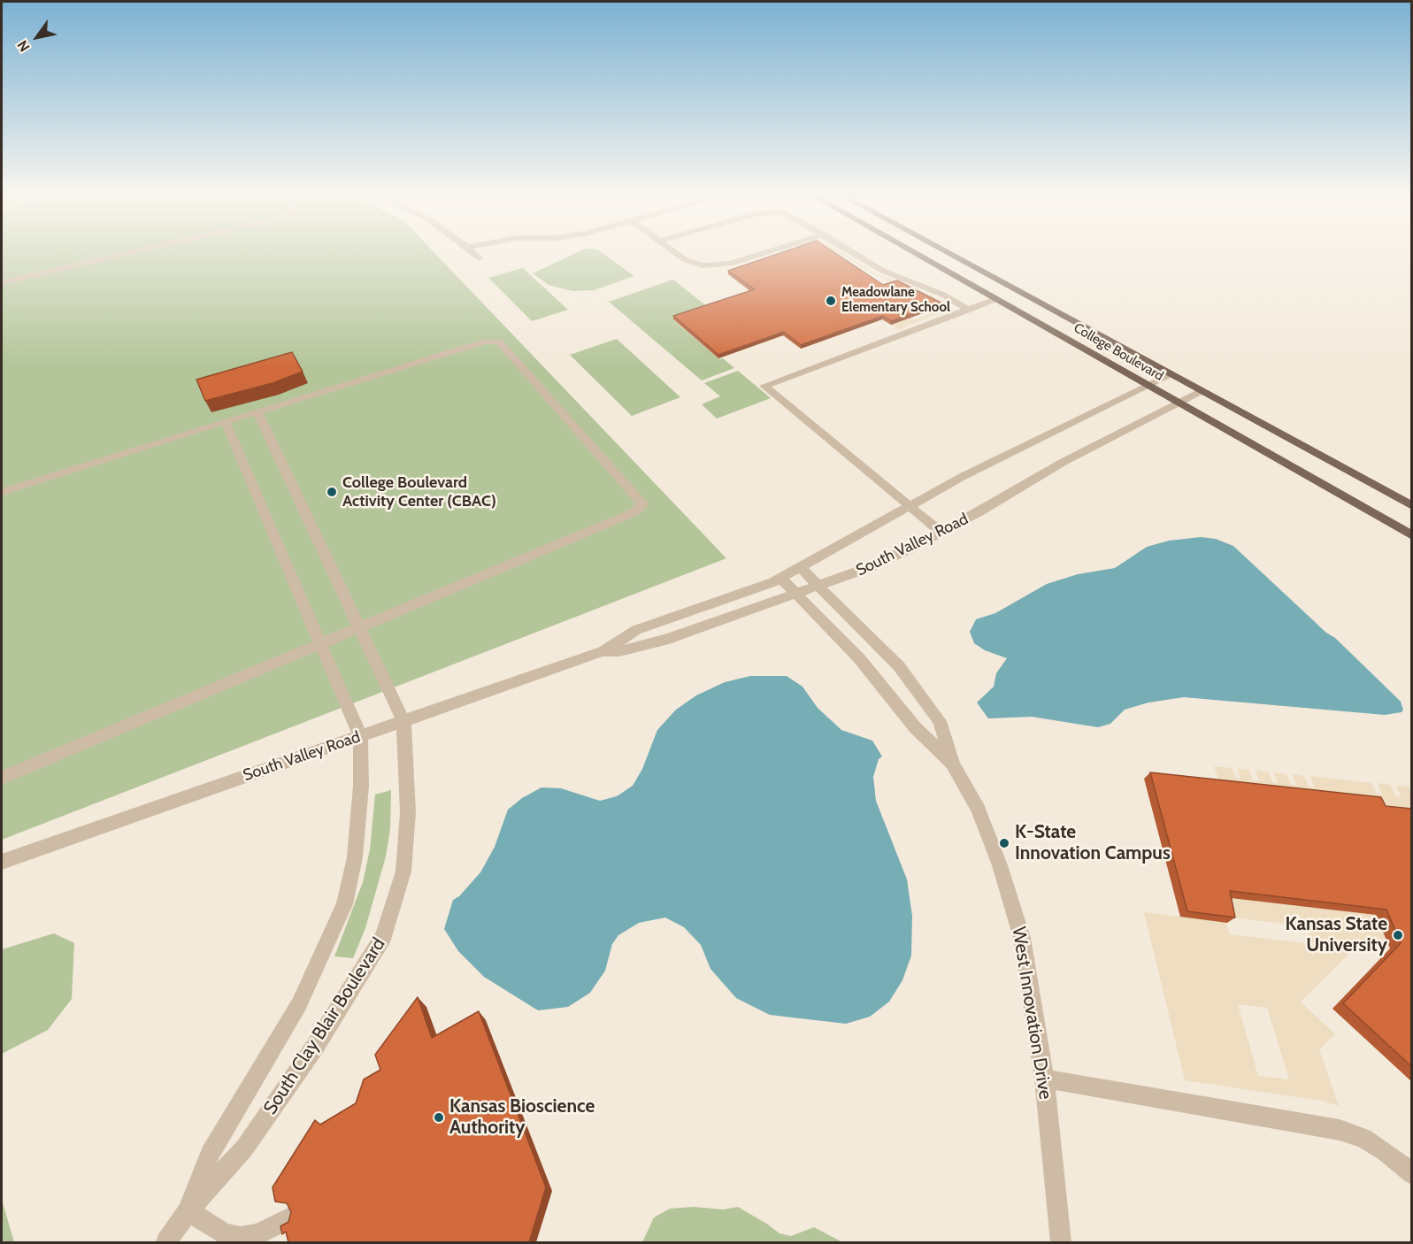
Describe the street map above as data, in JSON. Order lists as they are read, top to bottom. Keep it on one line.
{"streets":{"main road":["College Boulevard"],"street":["South Valley Road","West Innovation Drive","South Clay Blair Boulevard"]},"crossings":[["College Boulevard","South Valley Road"],["South Valley Road","West Innovation Drive"],["South Valley Road","South Clay Blair Boulevard"]],"places":["Meadowlane Elementary School","College Boulevard Activity Center (CBAC)","K-State Innovation Campus","Kansas State University","Kansas Bioscience Authority"],"north":"bottom left"}
